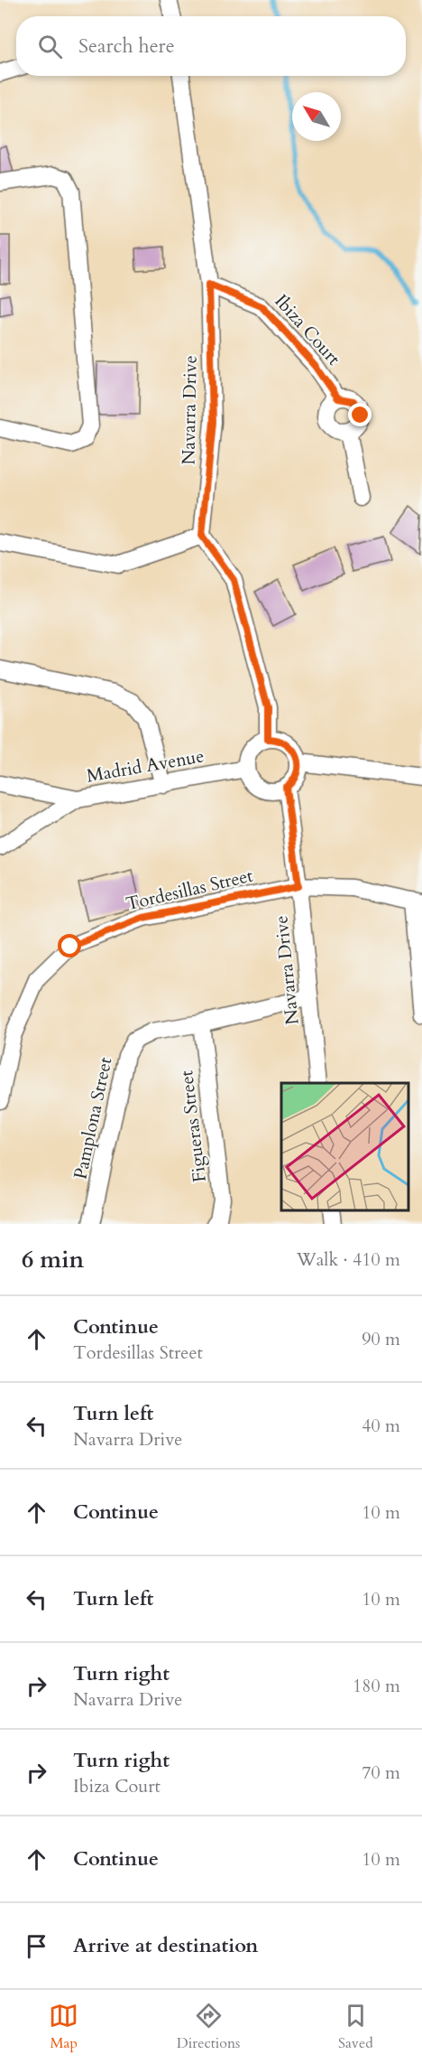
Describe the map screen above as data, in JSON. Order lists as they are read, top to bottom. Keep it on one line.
{"streets":{"street":["Ibiza Court","Navarra Drive","Madrid Avenue","Tordesillas Street","Pamplona Street","Figueras Street"]},"crossings":[["Ibiza Court","Navarra Drive"],["Navarra Drive","Madrid Avenue"],["Navarra Drive","Tordesillas Street"],["Navarra Drive","Pamplona Street"],["Pamplona Street","Figueras Street"]],"north":"top left","page":{"search":"Search here","heading":["6 min","Walk · 410 m"],"list":[["Continue","Tordesillas Street","90 m"],["Turn left","Navarra Drive","40 m"],["Continue","10 m"],["Turn left","10 m"],["Turn right","Navarra Drive","180 m"],["Turn right","Ibiza Court","70 m"],["Continue","10 m"],"Arrive at destination"],"nav":["Map","Directions","Saved"]}}
